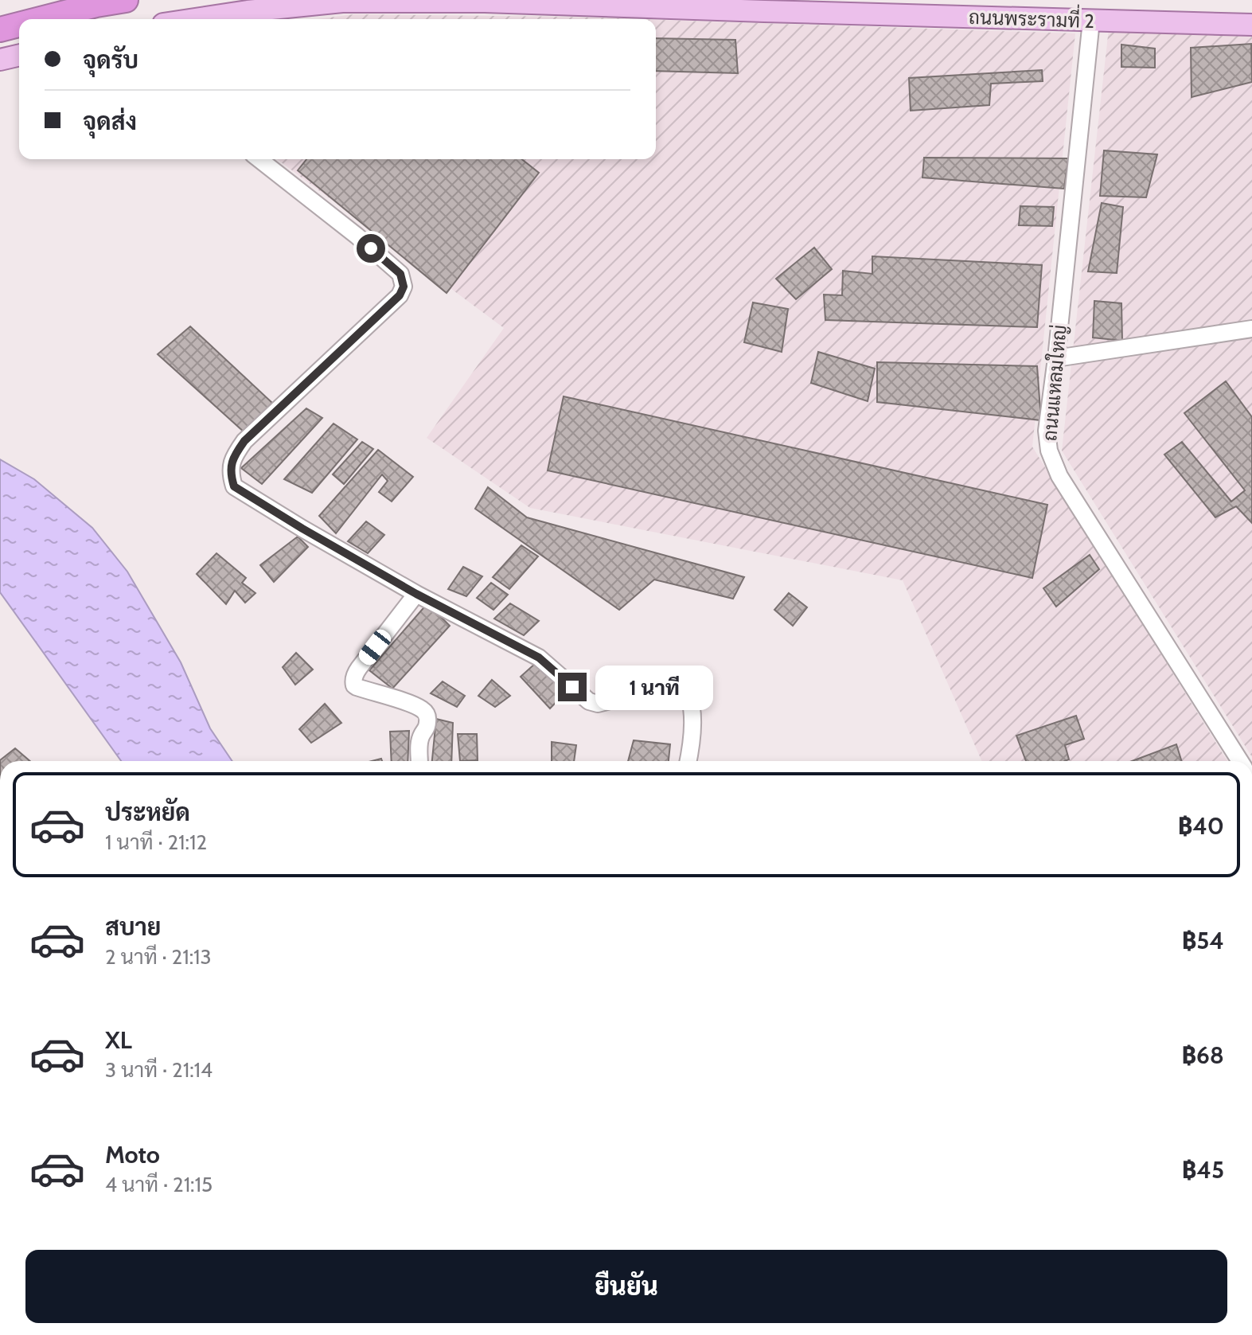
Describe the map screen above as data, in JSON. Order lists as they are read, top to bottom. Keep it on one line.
{"streets":{"main road":["ถนนพระรามที่ 2"],"street":["ถนนแหลมใหญ่"]},"crossings":[["ถนนพระรามที่ 2","ถนนแหลมใหญ่"]],"page":{"banner":["จุดรับ","จุดส่ง"],"bubble":"1 นาที","list":[{"name":"ประหยัด","note":"1 นาที · 21:12","value":"฿40"},{"name":"สบาย","note":"2 นาที · 21:13","value":"฿54"},{"name":"XL","note":"3 นาที · 21:14","value":"฿68"},{"name":"Moto","note":"4 นาที · 21:15","value":"฿45"}],"buttons":"ยืนยัน"}}
